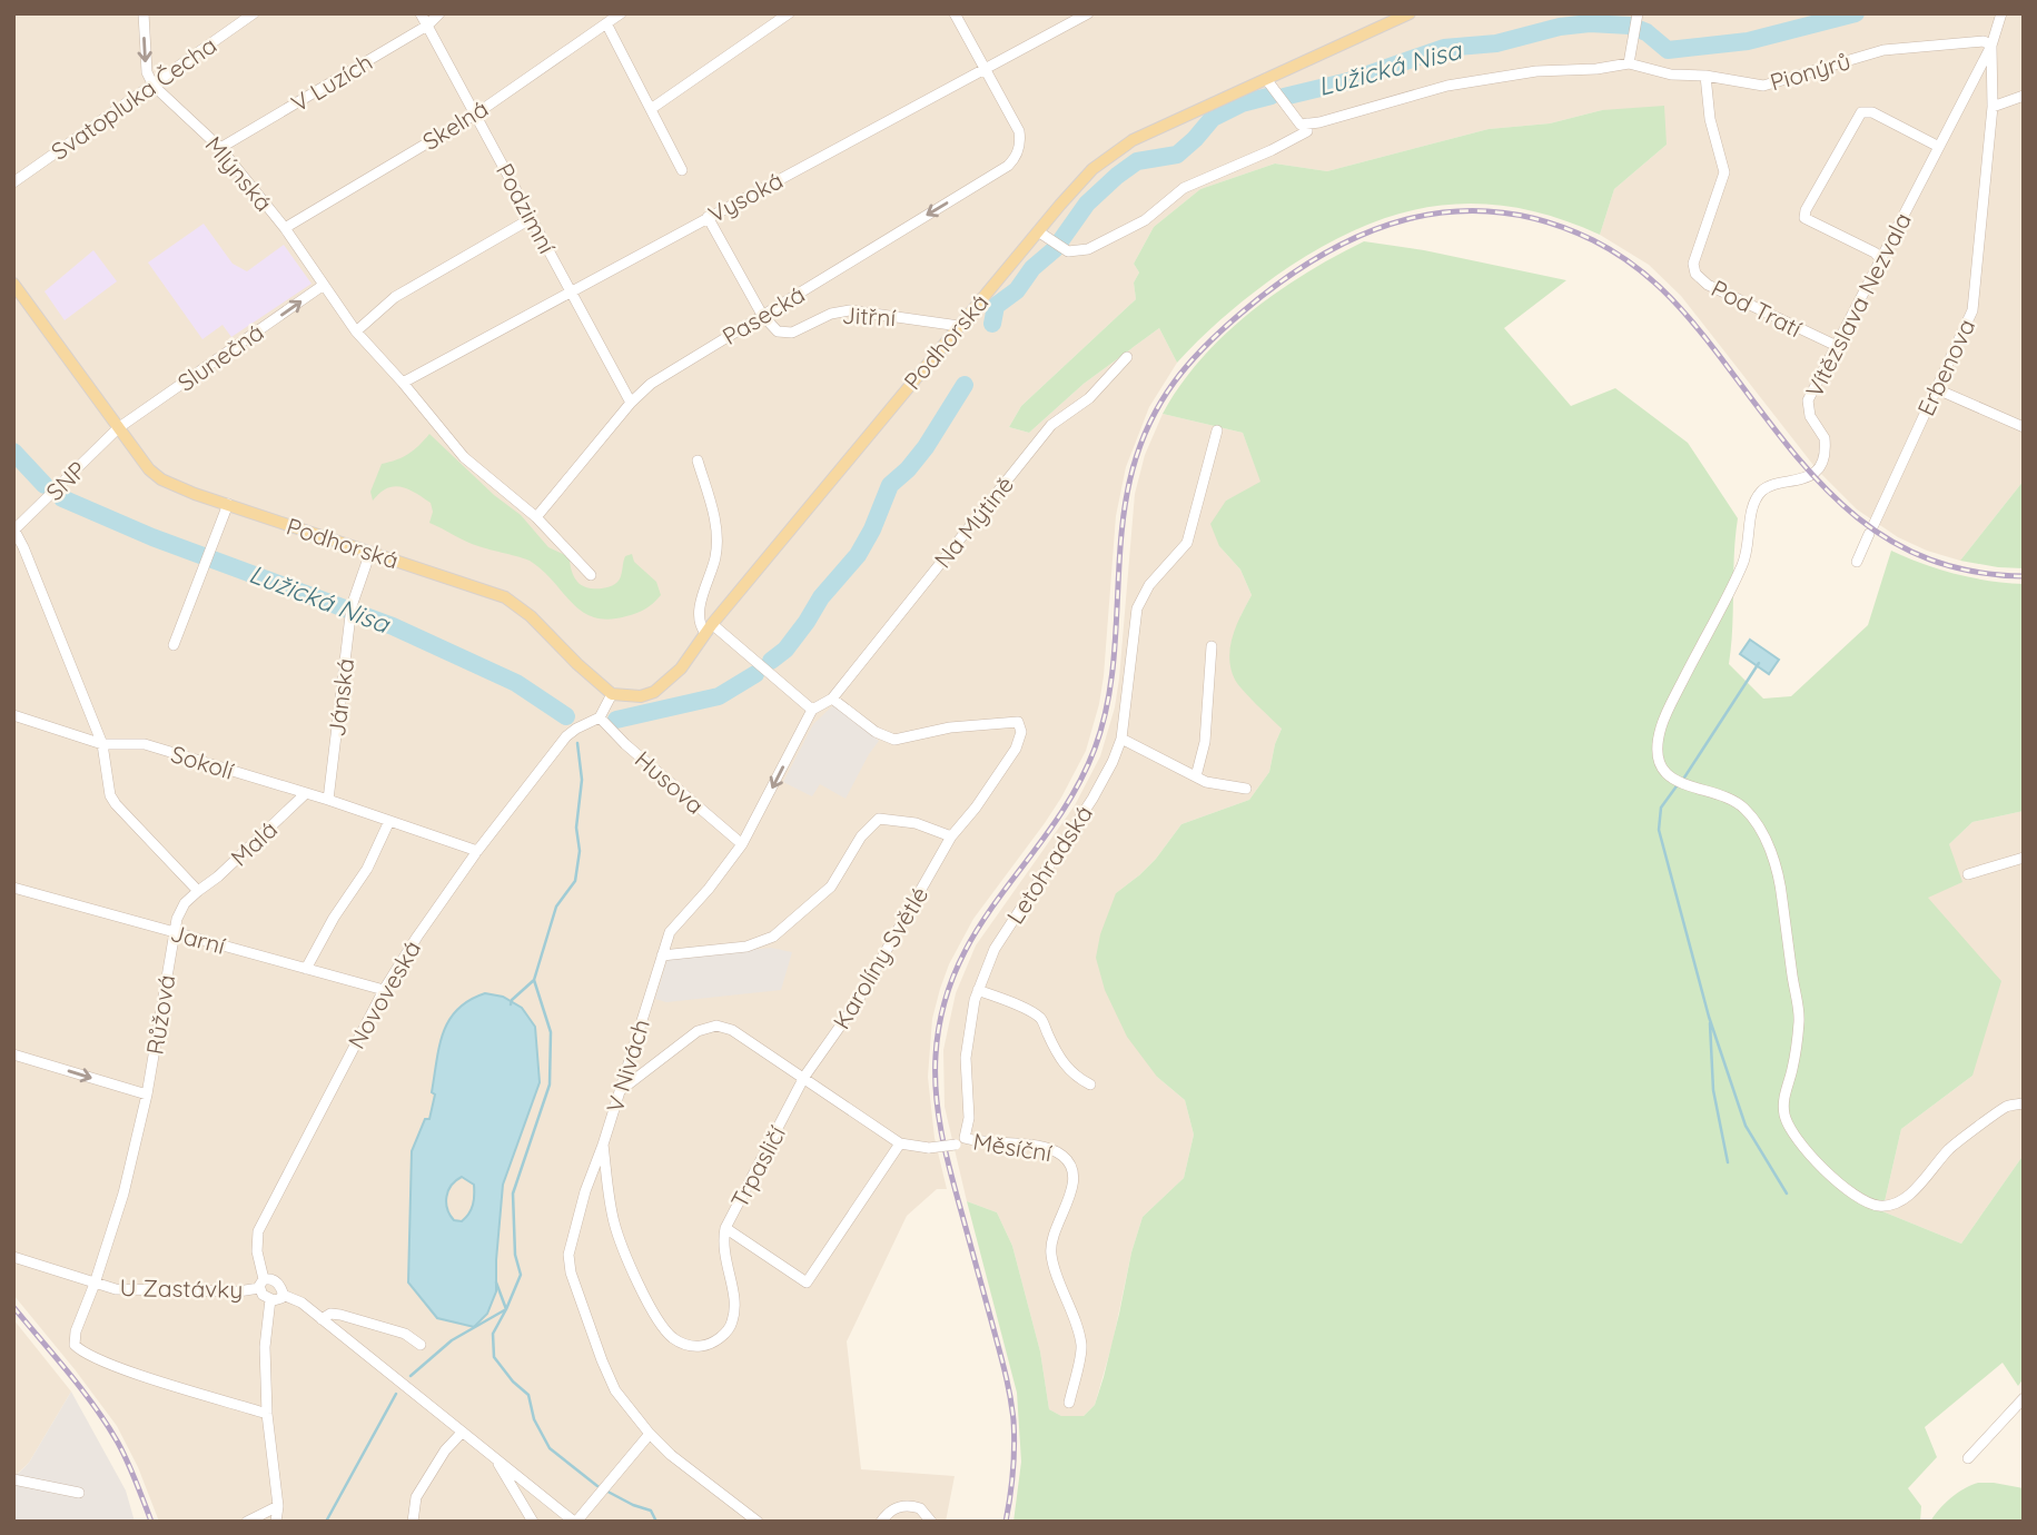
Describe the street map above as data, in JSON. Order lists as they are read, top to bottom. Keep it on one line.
{"streets":{"main road":["Podhorská"],"street":["Pionýrů","V Luzích","Svatopluka Čecha","Skelná","Mlýnská","Vysoká","Podzimní","Vítězslava Nezvala","Pod Tratí","Pasecká","Jitřní","Slunečná","Erbenova","SNP","Na Mýtině","Jánská","Sokolí","Husova","Malá","Letohradská","Jarní","Karolíny Světlé","Novoveská","Růžová","V Nivách","Měsíční","Trpasličí","U Zastávky"]},"crossings":[["Pionýrů","Vítězslava Nezvala"],["Pionýrů","Pod Tratí"],["Pionýrů","Podhorská"],["Pionýrů","Erbenova"],["V Luzích","Mlýnská"],["V Luzích","Podzimní"],["Svatopluka Čecha","Mlýnská"],["Skelná","Mlýnská"],["Skelná","Podzimní"],["Mlýnská","Vysoká"],["Mlýnská","Pasecká"],["Mlýnská","Slunečná"],["Vysoká","Podzimní"],["Vysoká","Pasecká"],["Podzimní","Pasecká"],["Vítězslava Nezvala","Pod Tratí"],["Vítězslava Nezvala","Erbenova"],["Pasecká","Jitřní"],["Jitřní","Podhorská"],["Podhorská","Slunečná"],["Podhorská","SNP"],["Podhorská","Jánská"],["Slunečná","SNP"],["Na Mýtině","Karolíny Světlé"],["Na Mýtině","V Nivách"],["Jánská","Sokolí"],["Sokolí","Malá"],["Sokolí","Novoveská"],["Husova","Novoveská"],["Husova","V Nivách"],["Malá","Růžová"],["Letohradská","Měsíční"],["Jarní","Novoveská"],["Jarní","Růžová"],["Karolíny Světlé","Měsíční"],["Karolíny Světlé","Trpasličí"],["Novoveská","U Zastávky"],["Růžová","U Zastávky"],["V Nivách","Měsíční"],["Měsíční","Trpasličí"]],"one_way":["Pasecká","Slunečná"],"water":["Lužická Nisa"]}
